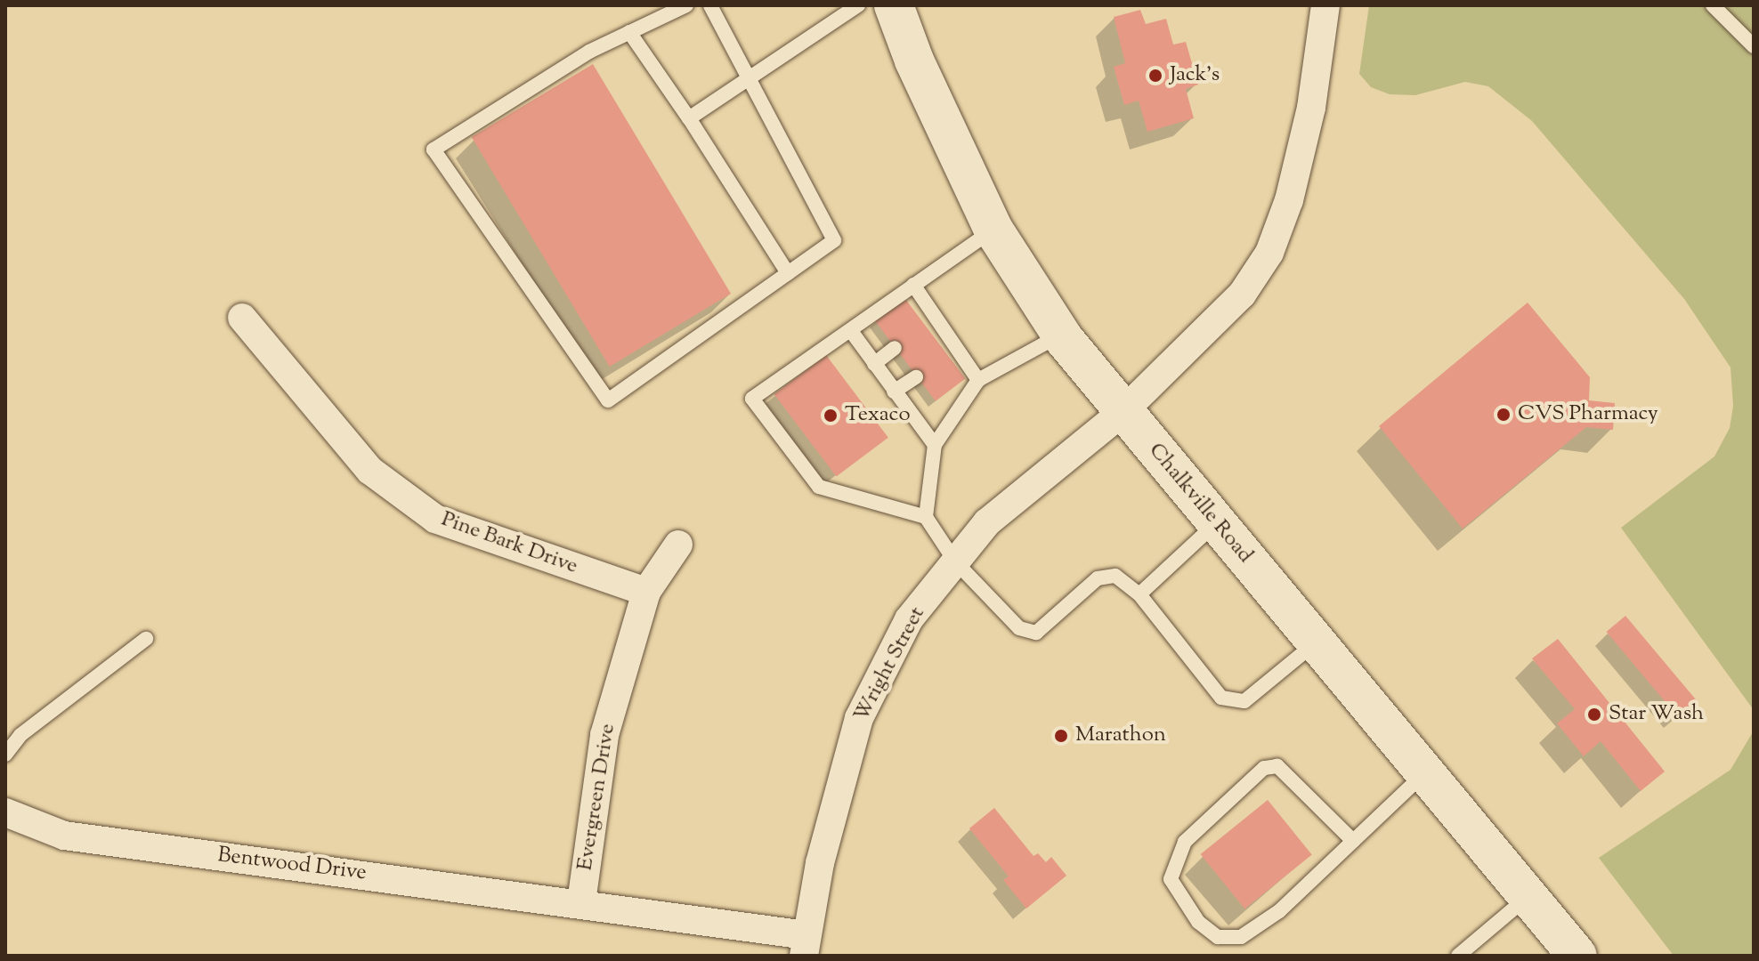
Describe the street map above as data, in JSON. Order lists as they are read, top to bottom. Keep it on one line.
{"streets":{"main road":["Chalkville Road"],"street":["Pine Bark Drive","Wright Street","Evergreen Drive","Bentwood Drive"]},"crossings":[["Chalkville Road","Wright Street"],["Pine Bark Drive","Evergreen Drive"],["Wright Street","Evergreen Drive"],["Evergreen Drive","Bentwood Drive"]],"places":["Jack's","CVS Pharmacy","Texaco","Star Wash","Marathon"]}
